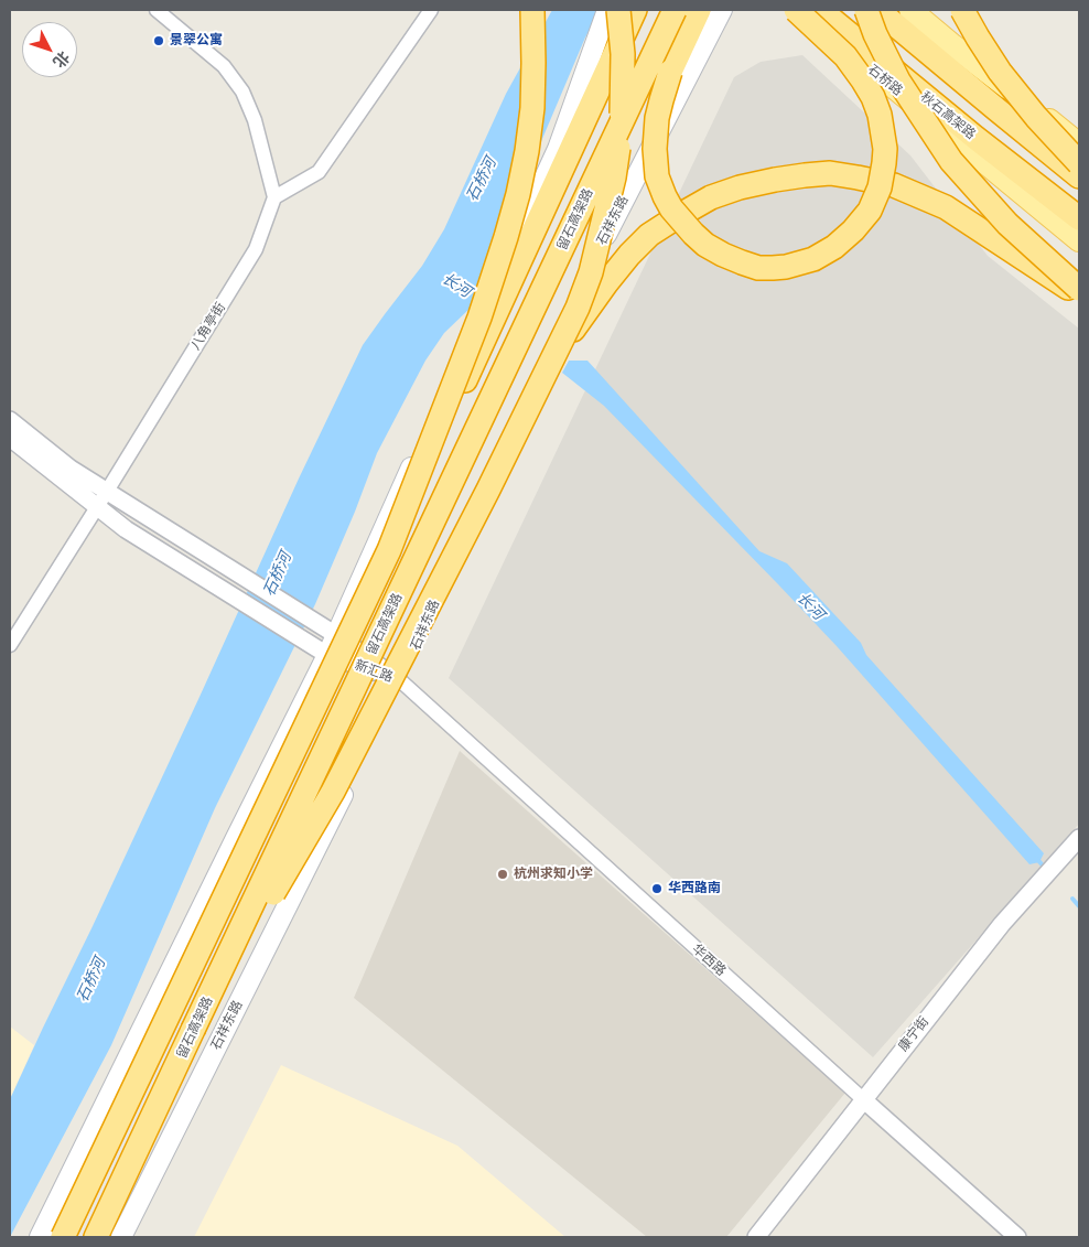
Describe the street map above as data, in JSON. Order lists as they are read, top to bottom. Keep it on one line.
{"streets":{"highway":["秋石高架路","留石高架路"],"main road":["石桥路","石祥东路"],"street":["八角亭街","新汇路","华西路","康宁街"]},"crossings":[["石祥东路","新汇路"],["石祥东路","华西路"],["八角亭街","新汇路"],["新汇路","华西路"],["华西路","康宁街"]],"water":["石桥河","长河"],"places":["景翠公寓","杭州求知小学","华西路南"],"north":"bottom right"}
